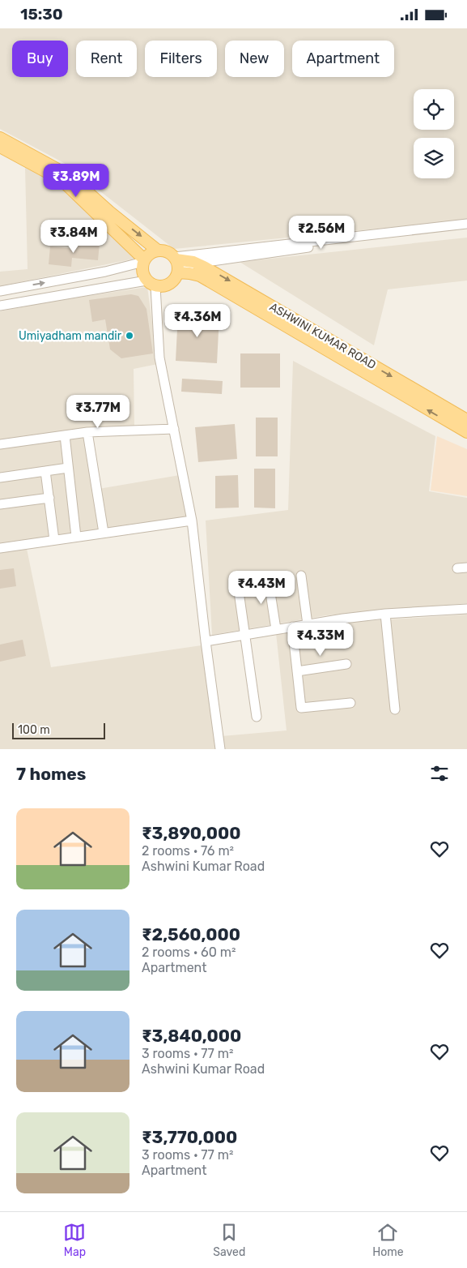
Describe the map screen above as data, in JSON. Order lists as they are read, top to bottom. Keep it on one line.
{"streets":{"main road":["ASHWINI KUMAR ROAD"]},"places":["Umiyadham mandir"],"scale_bar":"100 m","page":{"status":"15:30","chip":["Buy","Rent","Filters","New","Apartment"],"price":["₹3.89M","₹2.56M","₹3.84M","₹4.36M","₹3.77M","₹4.43M","₹4.33M"],"scale":"100 m","heading":"7 homes","list":[{"name":"₹3,890,000","note":"2 rooms · 76 m² · Ashwini Kumar Road"},{"name":"₹2,560,000","note":"2 rooms · 60 m² · Apartment"},{"name":"₹3,840,000","note":"3 rooms · 77 m² · Ashwini Kumar Road"},{"name":"₹3,770,000","note":"3 rooms · 77 m² · Apartment"}],"tabs":["Map","Saved","Home"]}}
